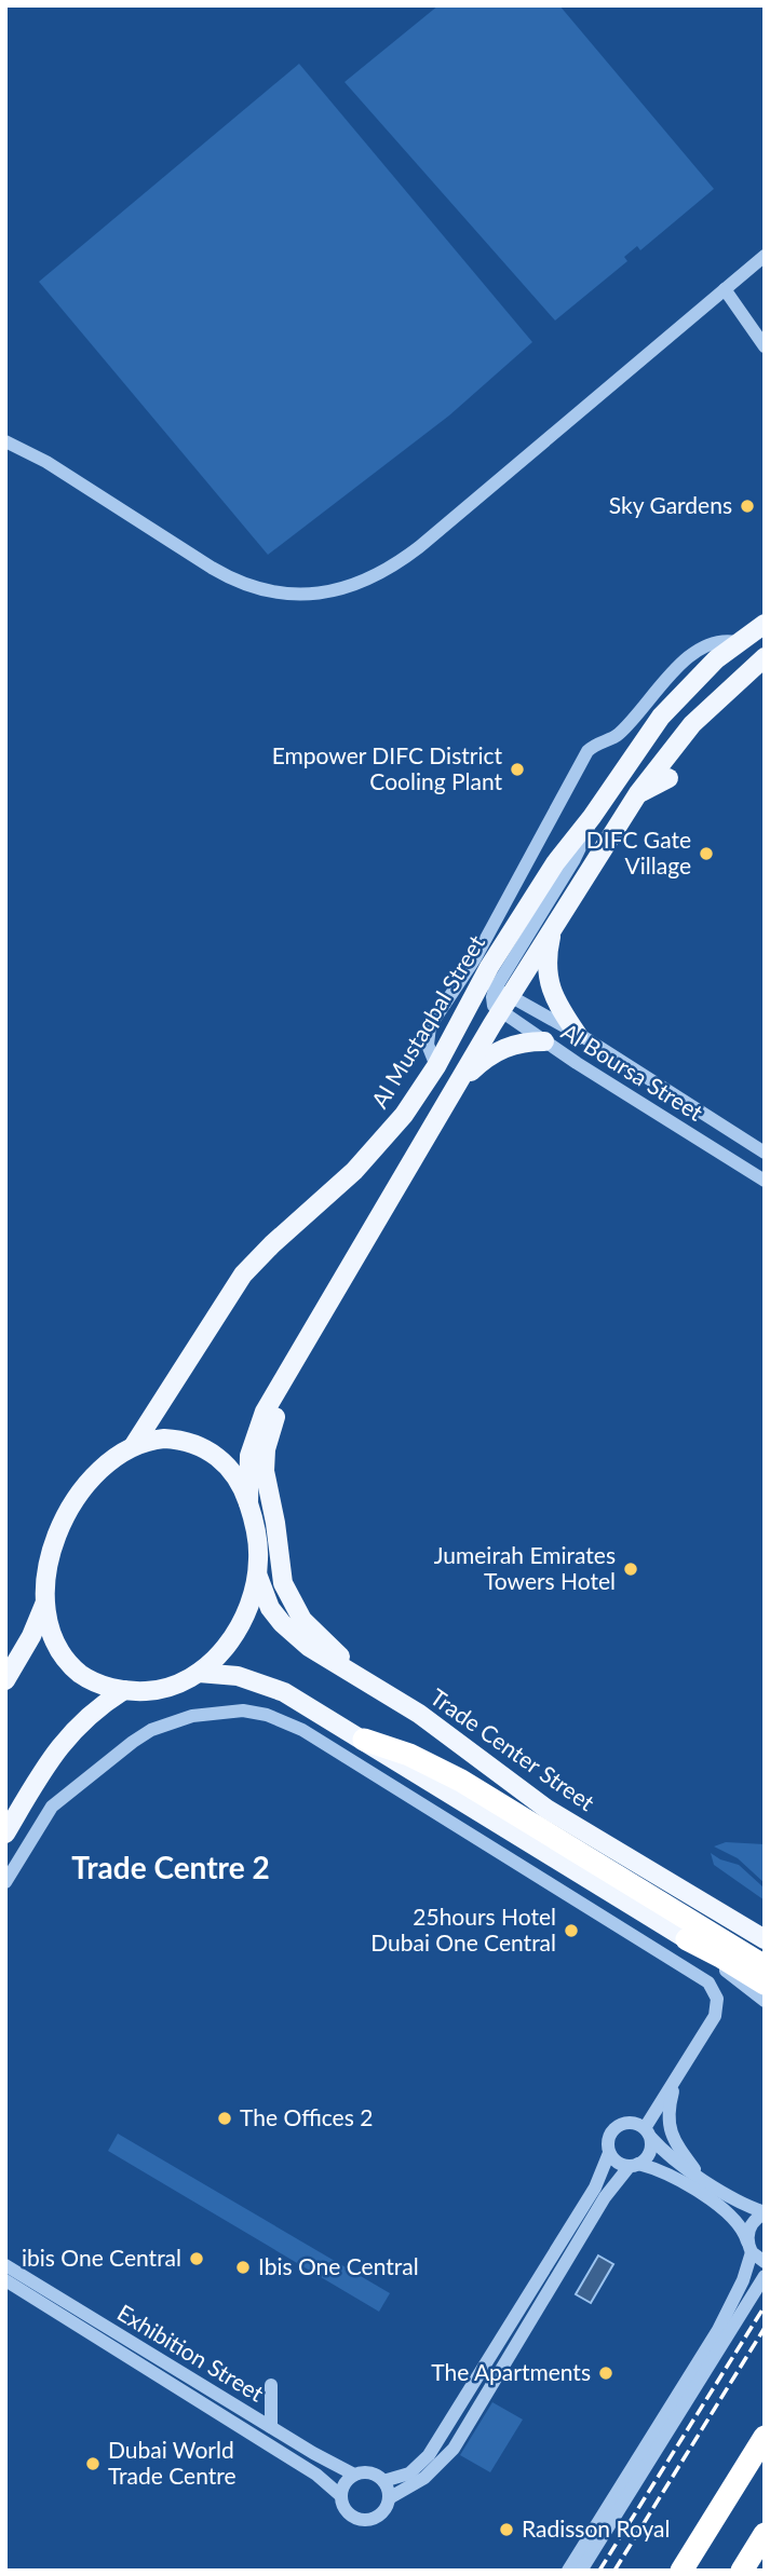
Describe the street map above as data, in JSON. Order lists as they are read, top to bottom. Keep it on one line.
{"streets":{"main road":["Al Mustaqbal Street","Trade Center Street"],"street":["Al Boursa Street","Exhibition Street"]},"crossings":[["Al Mustaqbal Street","Al Boursa Street"],["Al Mustaqbal Street","Trade Center Street"]],"districts":["Trade Centre 2"],"places":["Sky Gardens","Empower DIFC District Cooling Plant","DIFC Gate Village","Jumeirah Emirates Towers Hotel","25hours Hotel Dubai One Central","The Offices 2","ibis One Central","Ibis One Central","The Apartments","Dubai World Trade Centre","Radisson Royal"]}
